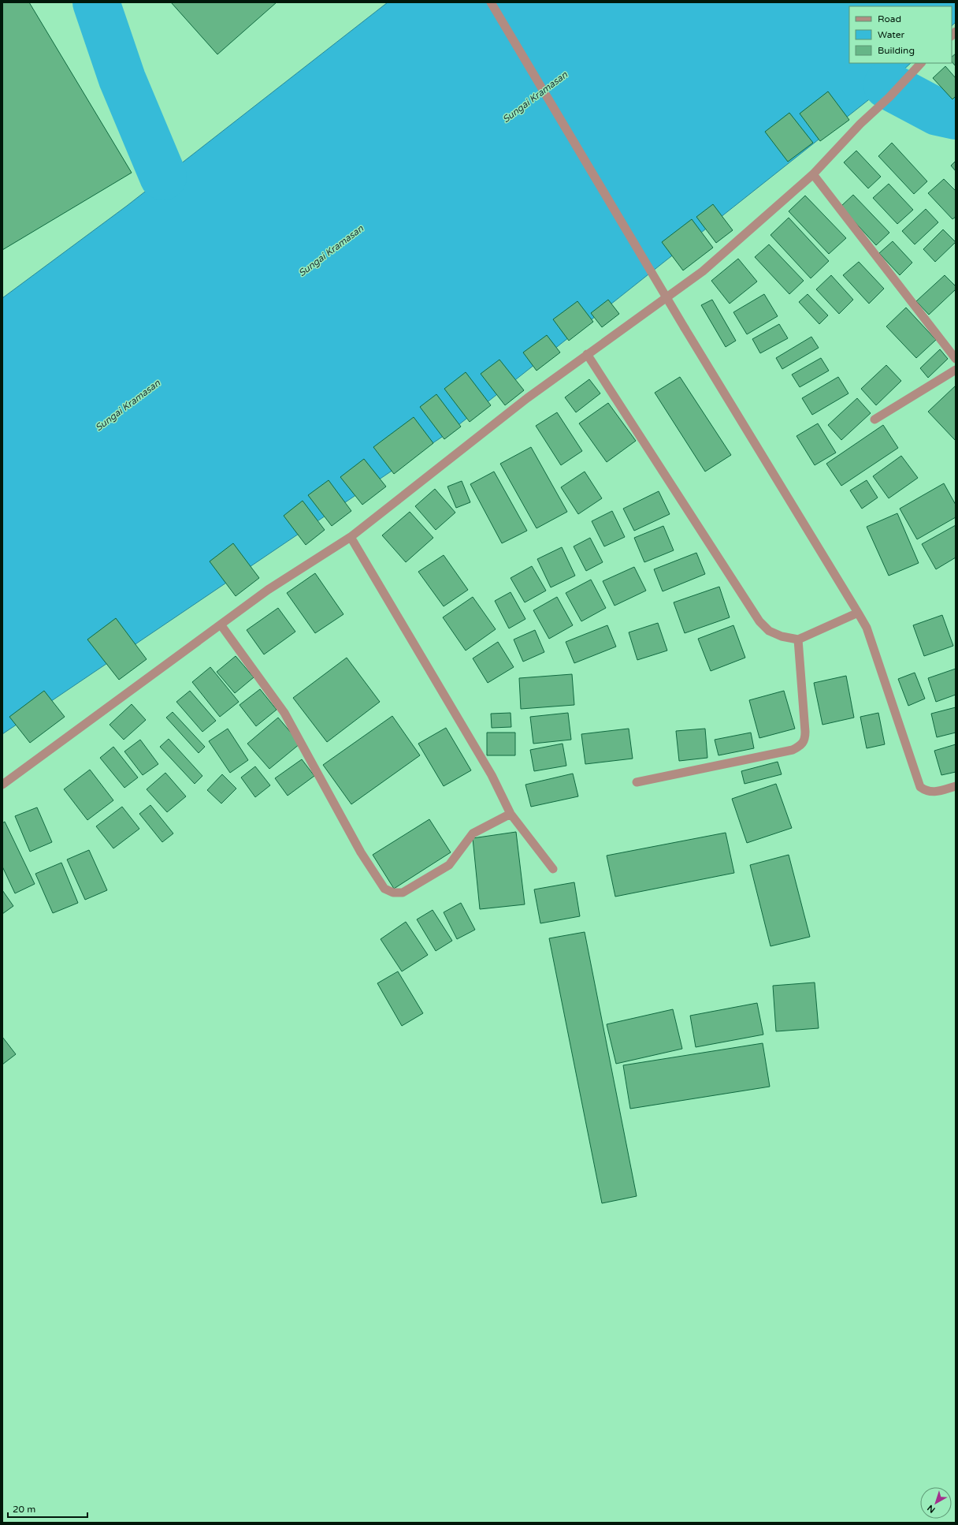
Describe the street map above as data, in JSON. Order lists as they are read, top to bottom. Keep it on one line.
{"water":["Sungai Kramasan"],"legend":["Road","Water","Building"],"scale_bar":"20 m","north":"bottom left"}
